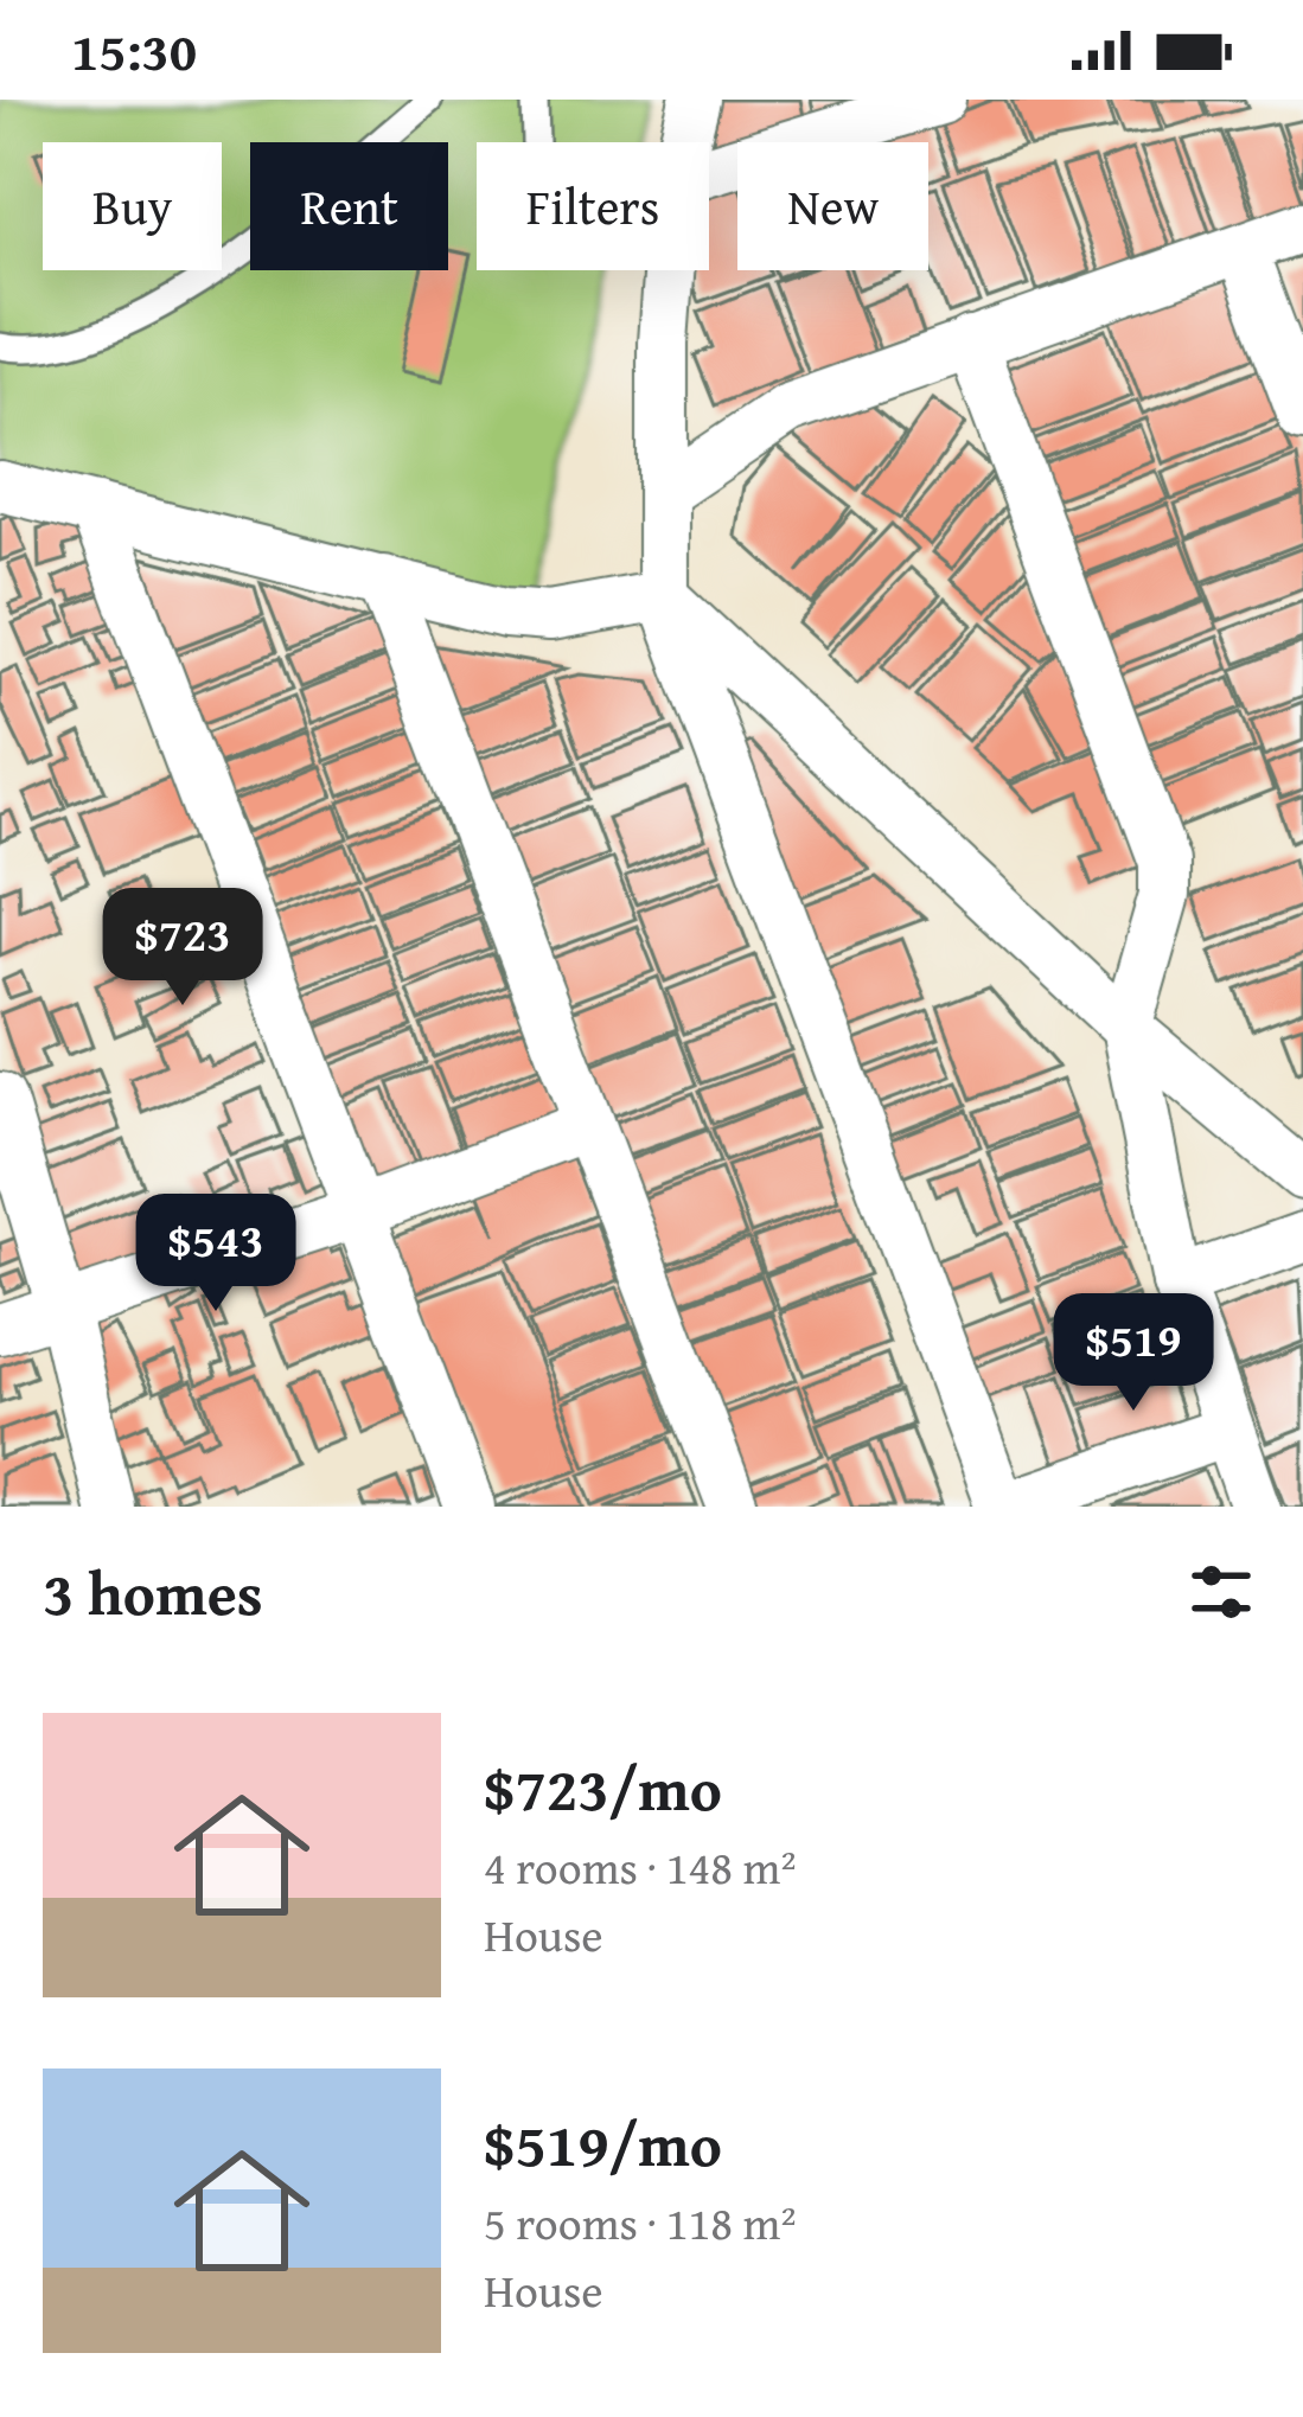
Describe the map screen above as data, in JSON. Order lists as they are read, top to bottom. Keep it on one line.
{"page":{"status":"15:30","chip":["Buy","Rent","Filters","New"],"price":["$723","$543","$519"],"heading":"3 homes","list":[{"name":"$723/mo","note":"4 rooms · 148 m² · House"},{"name":"$519/mo","note":"5 rooms · 118 m² · House"}]}}
